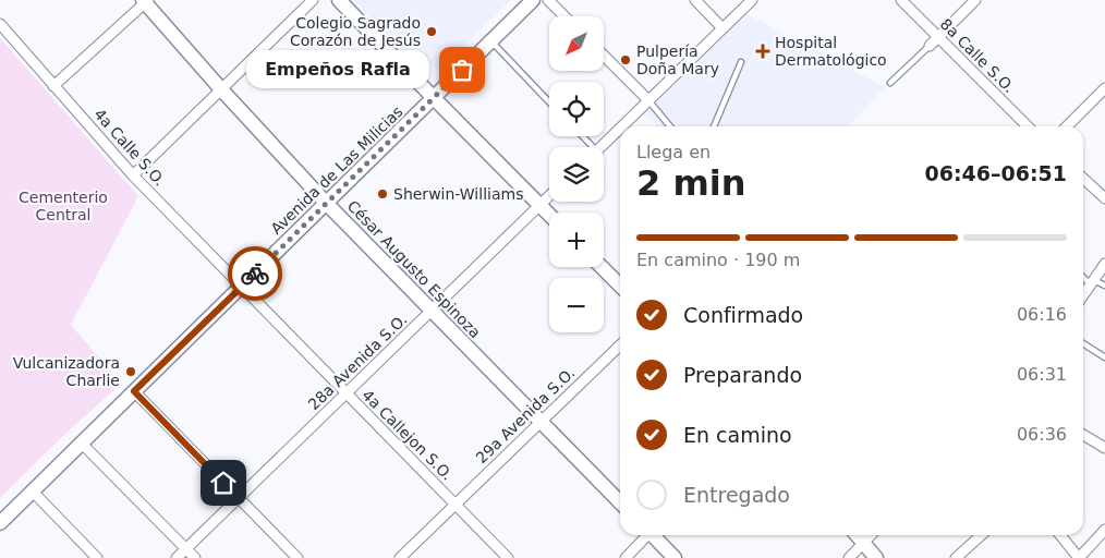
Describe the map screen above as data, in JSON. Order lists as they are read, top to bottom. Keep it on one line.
{"streets":{"street":["8a Calle S.O.","4a Calle S.O.","Avenida de Las Milicias","César Augusto Espinoza","28a Avenida S.O.","29a Avenida S.O.","4a Callejon S.O."]},"crossings":[["4a Calle S.O.","Avenida de Las Milicias"],["4a Calle S.O.","4a Callejon S.O."],["Avenida de Las Milicias","César Augusto Espinoza"],["Avenida de Las Milicias","4a Callejon S.O."],["César Augusto Espinoza","28a Avenida S.O."],["César Augusto Espinoza","29a Avenida S.O."],["28a Avenida S.O.","4a Callejon S.O."],["29a Avenida S.O.","4a Callejon S.O."]],"parks":["Cementerio Central"],"places":{"other":["Colegio Sagrado Corazón de Jesús","Pulpería Doña Mary","Empeños Rafla","Sherwin-Williams","Vulcanizadora Charlie"],"health":["Hospital Dermatológico"]},"north":"bottom left","page":{"map_buttons":["+","−"],"bubble":"Empeños Rafla","heading":["2 min","Llega en","06:46–06:51"],"bar":"En camino · 190 m","list":[["Confirmado","06:16"],["Preparando","06:31"],["En camino","06:36"],"Entregado"]}}
